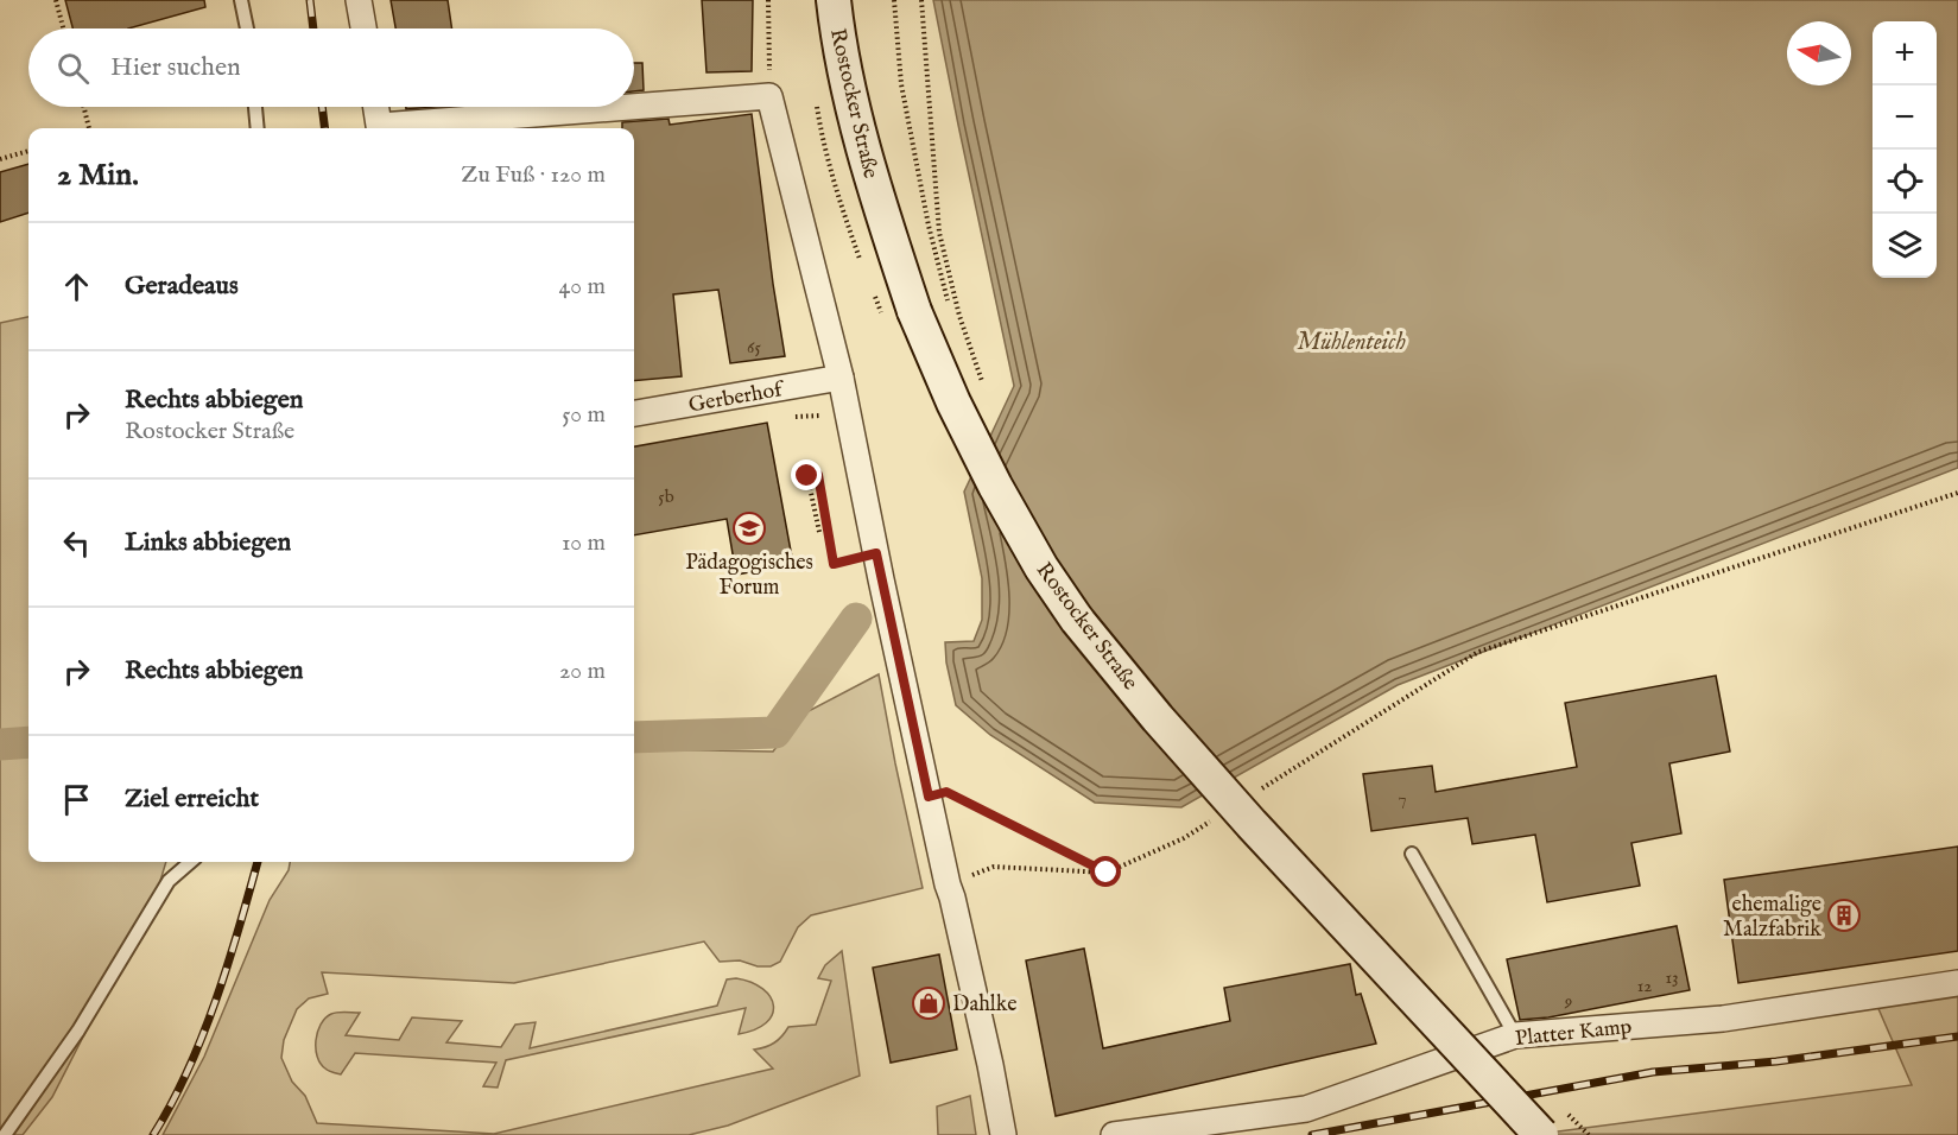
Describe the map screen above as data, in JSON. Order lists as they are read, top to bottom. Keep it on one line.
{"streets":{"main road":["Rostocker Straße"],"street":["Gerberhof","Platter Kamp"]},"water":["Mühlenteich"],"places":{"school or university":["Pädagogisches Forum"],"building":["ehemalige Malzfabrik"],"shop":["Dahlke"]},"house_numbers":["65","5b","7","13","12","9"],"north":"left","page":{"map_buttons":["+","−"],"search":"Hier suchen","heading":["2 Min.","Zu Fuß · 120 m"],"list":[["Geradeaus","40 m"],["Rechts abbiegen","Rostocker Straße","50 m"],["Links abbiegen","10 m"],["Rechts abbiegen","20 m"],"Ziel erreicht"]}}
